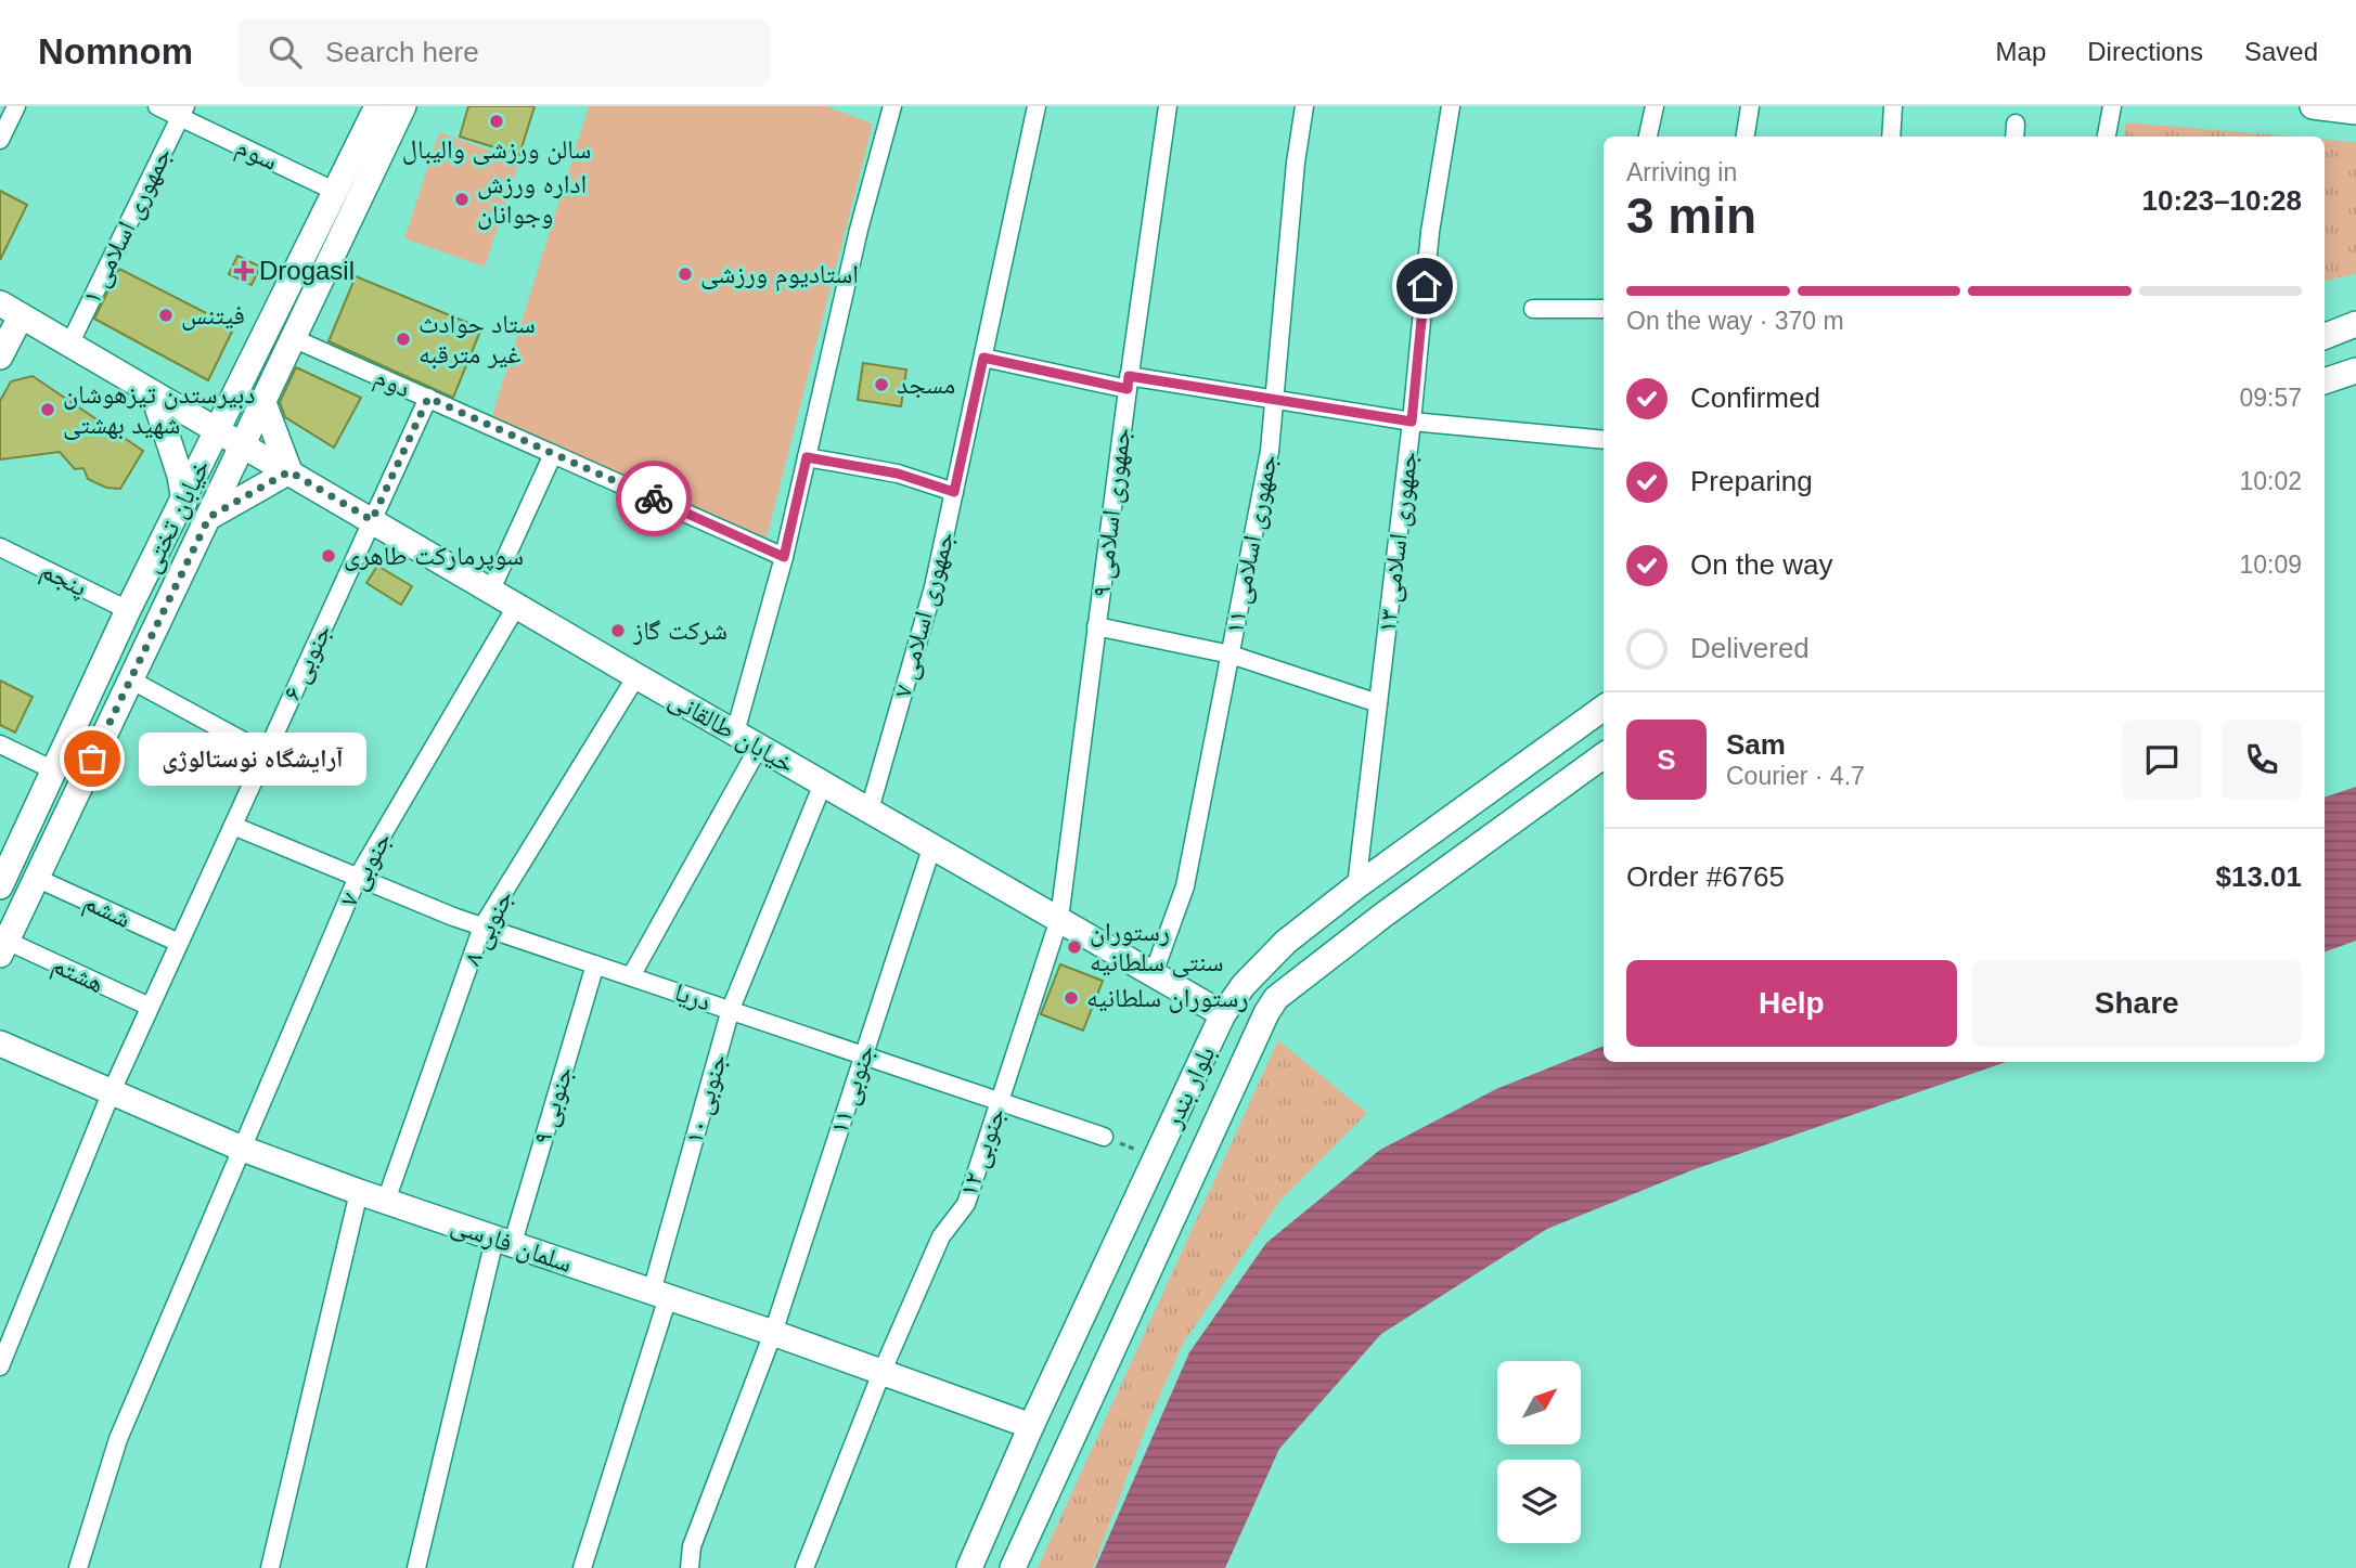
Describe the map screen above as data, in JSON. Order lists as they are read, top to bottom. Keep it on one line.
{"streets":{"main road":["خیابان تختی","خیابان طالقانی","بلوار بندر","سلمان فارسی"],"street":["سوم","جمهوری اسلامی ۱","دوم","جمهوری اسلامی ۹","جمهوری اسلامی ۱۳","جمهوری اسلامی ۱۱","پنجم","جمهوری اسلامی ۷","۶ جنوبی","۷ جنوبی","ششم","۸ جنوبی","هشتم","دریا","۱۱ جنوبی","۱۰ جنوبی","۹ جنوبی","۱۲ جنوبی"]},"crossings":[["سوم","جمهوری اسلامی ۱"],["سوم","خیابان تختی"],["دوم","خیابان تختی"],["دوم","۶ جنوبی"],["جمهوری اسلامی ۹","خیابان طالقانی"],["جمهوری اسلامی ۹","۱۲ جنوبی"],["خیابان تختی","پنجم"],["خیابان تختی","خیابان طالقانی"],["خیابان تختی","ششم"],["خیابان تختی","هشتم"],["جمهوری اسلامی ۱۳","بلوار بندر"],["جمهوری اسلامی ۱۱","خیابان طالقانی"],["جمهوری اسلامی ۷","خیابان طالقانی"],["۶ جنوبی","خیابان طالقانی"],["۶ جنوبی","ششم"],["۶ جنوبی","هشتم"],["۶ جنوبی","دریا"],["۶ جنوبی","سلمان فارسی"],["خیابان طالقانی","۷ جنوبی"],["خیابان طالقانی","۸ جنوبی"],["خیابان طالقانی","بلوار بندر"],["خیابان طالقانی","۱۱ جنوبی"],["خیابان طالقانی","۱۰ جنوبی"],["خیابان طالقانی","۱۲ جنوبی"],["۷ جنوبی","دریا"],["۷ جنوبی","سلمان فارسی"],["۸ جنوبی","دریا"],["۸ جنوبی","سلمان فارسی"],["دریا","۱۱ جنوبی"],["دریا","۱۰ جنوبی"],["دریا","۹ جنوبی"],["دریا","۱۲ جنوبی"],["بلوار بندر","سلمان فارسی"],["۱۱ جنوبی","سلمان فارسی"],["۱۰ جنوبی","سلمان فارسی"],["۹ جنوبی","سلمان فارسی"],["۱۲ جنوبی","سلمان فارسی"]],"places":{"other":["سالن ورزشی والیبال","اداره ورزش وجوانان","استادیوم ورزشی","فیتنس","ستاد حوادث غیر مترقبه","مسجد","دبیرستدن تیزهوشان شهید بهشتی","سوپرمارکت طاهری","شرکت گاز","آرایشگاه نوستالوژی","رستوران سنتی سلطانیه","رستوران سلطانیه"],"health":["Drogasil"]},"north":"top right","page":{"header":"Nomnom","search":"Search here","nav":["Map","Directions","Saved"],"heading":["3 min","Arriving in","10:23–10:28"],"panel":["Sam","Courier · 4.7","Order #6765","$13.01"],"bar":"On the way · 370 m","list":[["Confirmed","09:57"],["Preparing","10:02"],["On the way","10:09"],"Delivered"],"round":"S","bubble":"آرایشگاه نوستالوژی","buttons":["Help","Share"]}}
